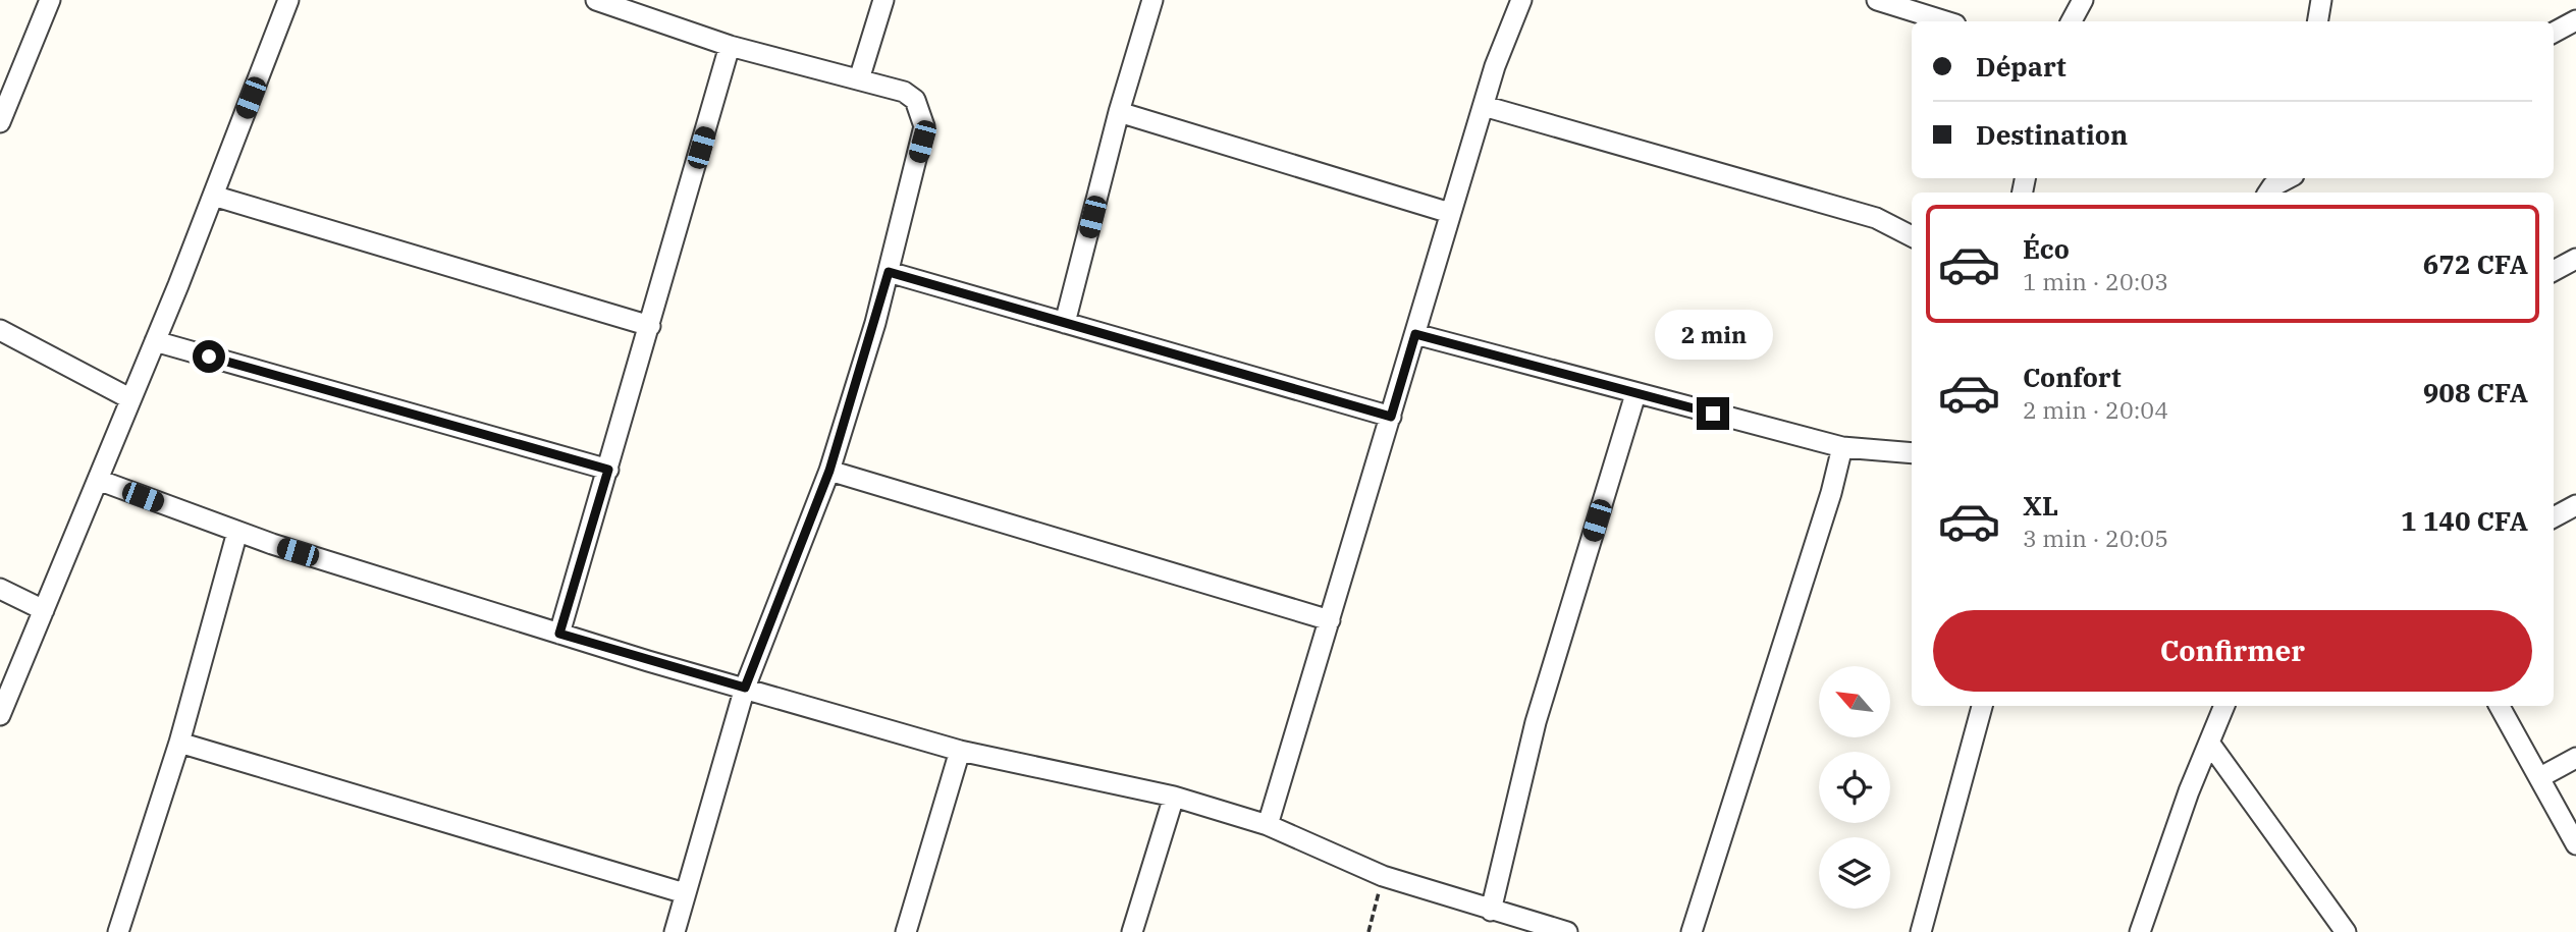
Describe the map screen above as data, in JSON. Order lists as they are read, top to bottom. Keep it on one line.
{"north":"top left","page":{"banner":["Départ","Destination"],"list":[{"name":"Éco","note":"1 min · 20:03","value":"672 CFA"},{"name":"Confort","note":"2 min · 20:04","value":"908 CFA"},{"name":"XL","note":"3 min · 20:05","value":"1 140 CFA"}],"bubble":"2 min","buttons":"Confirmer"}}
